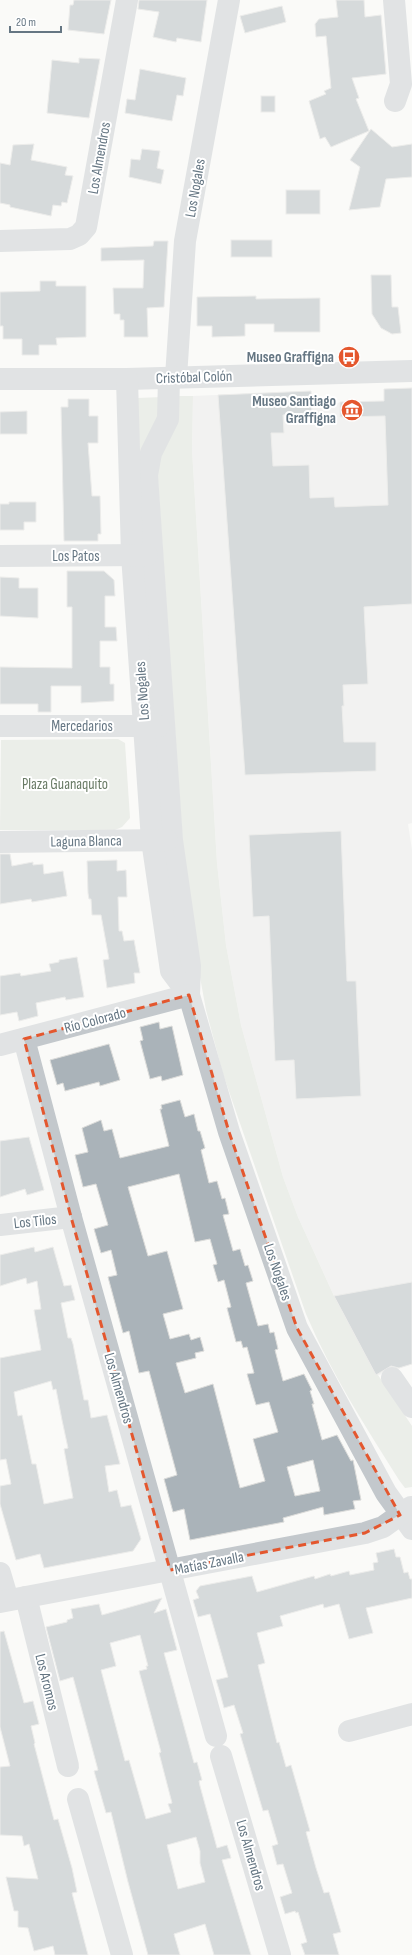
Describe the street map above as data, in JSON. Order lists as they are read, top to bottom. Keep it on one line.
{"streets":{"street":["Los Almendros","Los Nogales","Cristóbal Colón","Los Patos","Mercedarios","Laguna Blanca","Río Colorado","Los Tilos","Matías Zavalla","Los Aromos"]},"crossings":[["Los Almendros","Río Colorado"],["Los Almendros","Los Tilos"],["Los Almendros","Matías Zavalla"],["Los Nogales","Cristóbal Colón"],["Los Nogales","Los Patos"],["Los Nogales","Mercedarios"],["Los Nogales","Laguna Blanca"],["Los Nogales","Río Colorado"],["Los Nogales","Matías Zavalla"],["Matías Zavalla","Los Aromos"]],"parks":["Plaza Guanaquito"],"places":{"bus stop":["Museo Graffigna"],"museum":["Museo Santiago Graffigna"]},"scale_bar":"20 m"}
